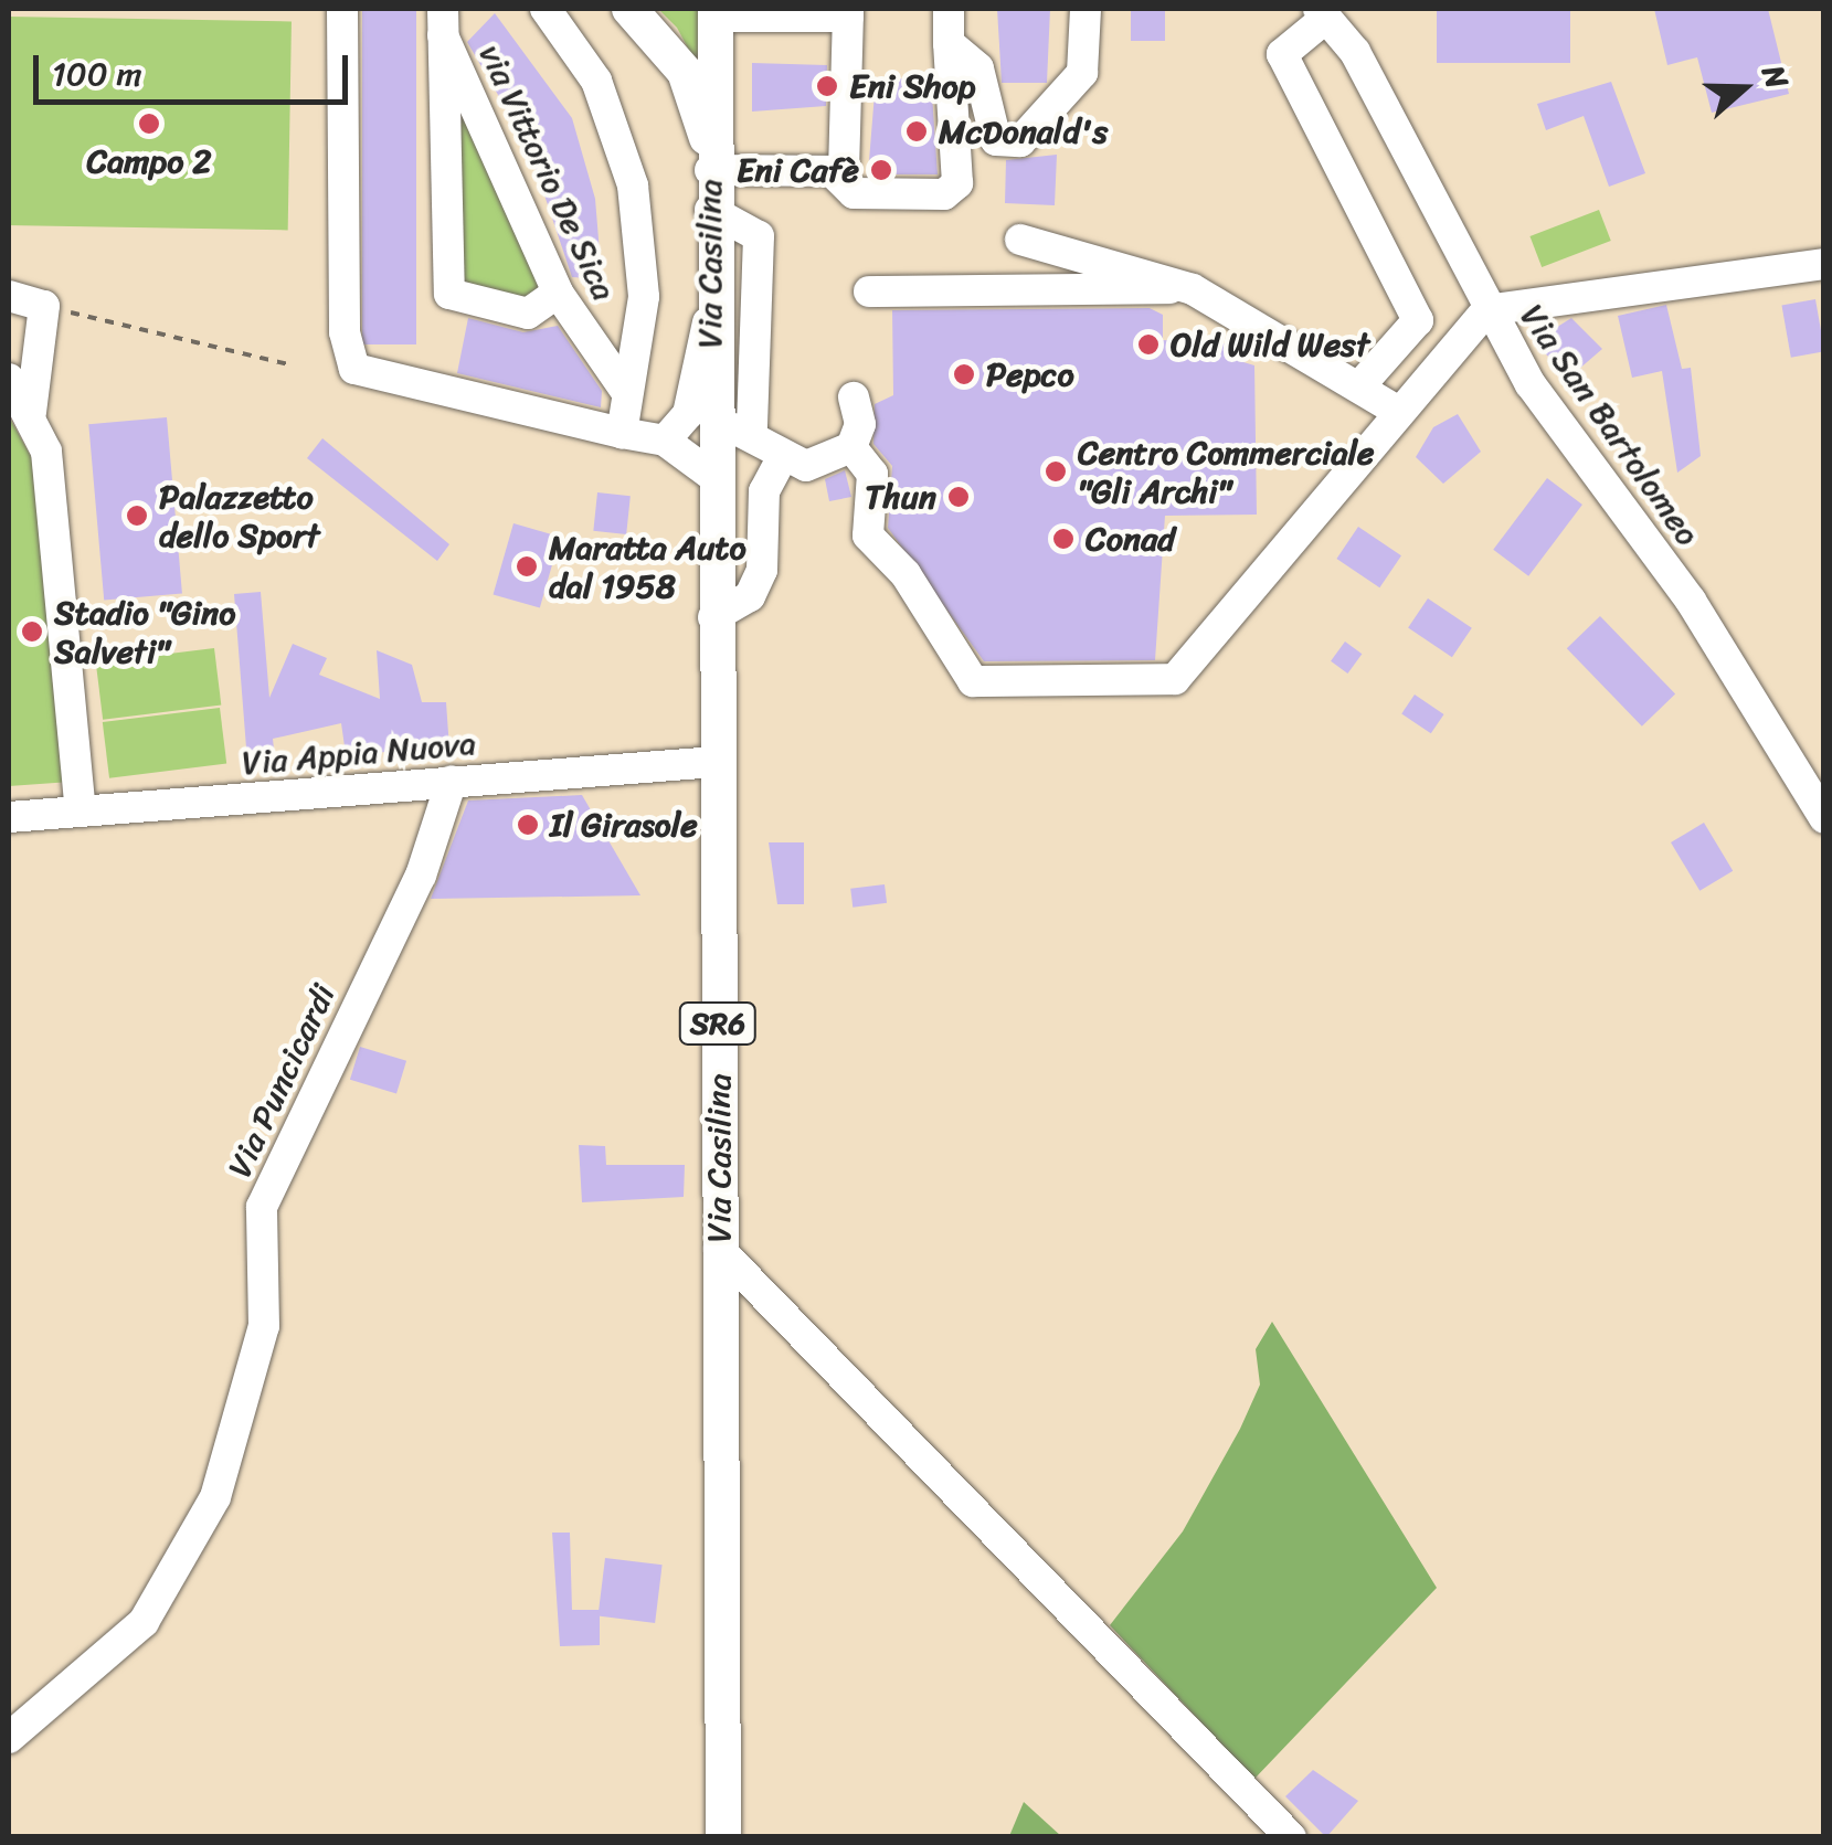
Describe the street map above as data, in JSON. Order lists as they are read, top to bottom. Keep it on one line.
{"streets":{"main road":["Via Casilina","SR6"],"street":["via Vittorio De Sica","Via San Bartolomeo","Via Appia Nuova","Via Puncicardi"]},"crossings":[["Via Casilina","Via Appia Nuova"],["Via Appia Nuova","Via Puncicardi"]],"places":["Eni Shop","Campo 2","McDonald's","Eni Cafè","Old Wild West","Pepco","Centro Commerciale \"Gli Archi\"","Thun","Palazzetto dello Sport","Conad","Maratta Auto dal 1958","Stadio \"Gino Salveti\"","Il Girasole"],"scale_bar":"100 m","north":"right"}
